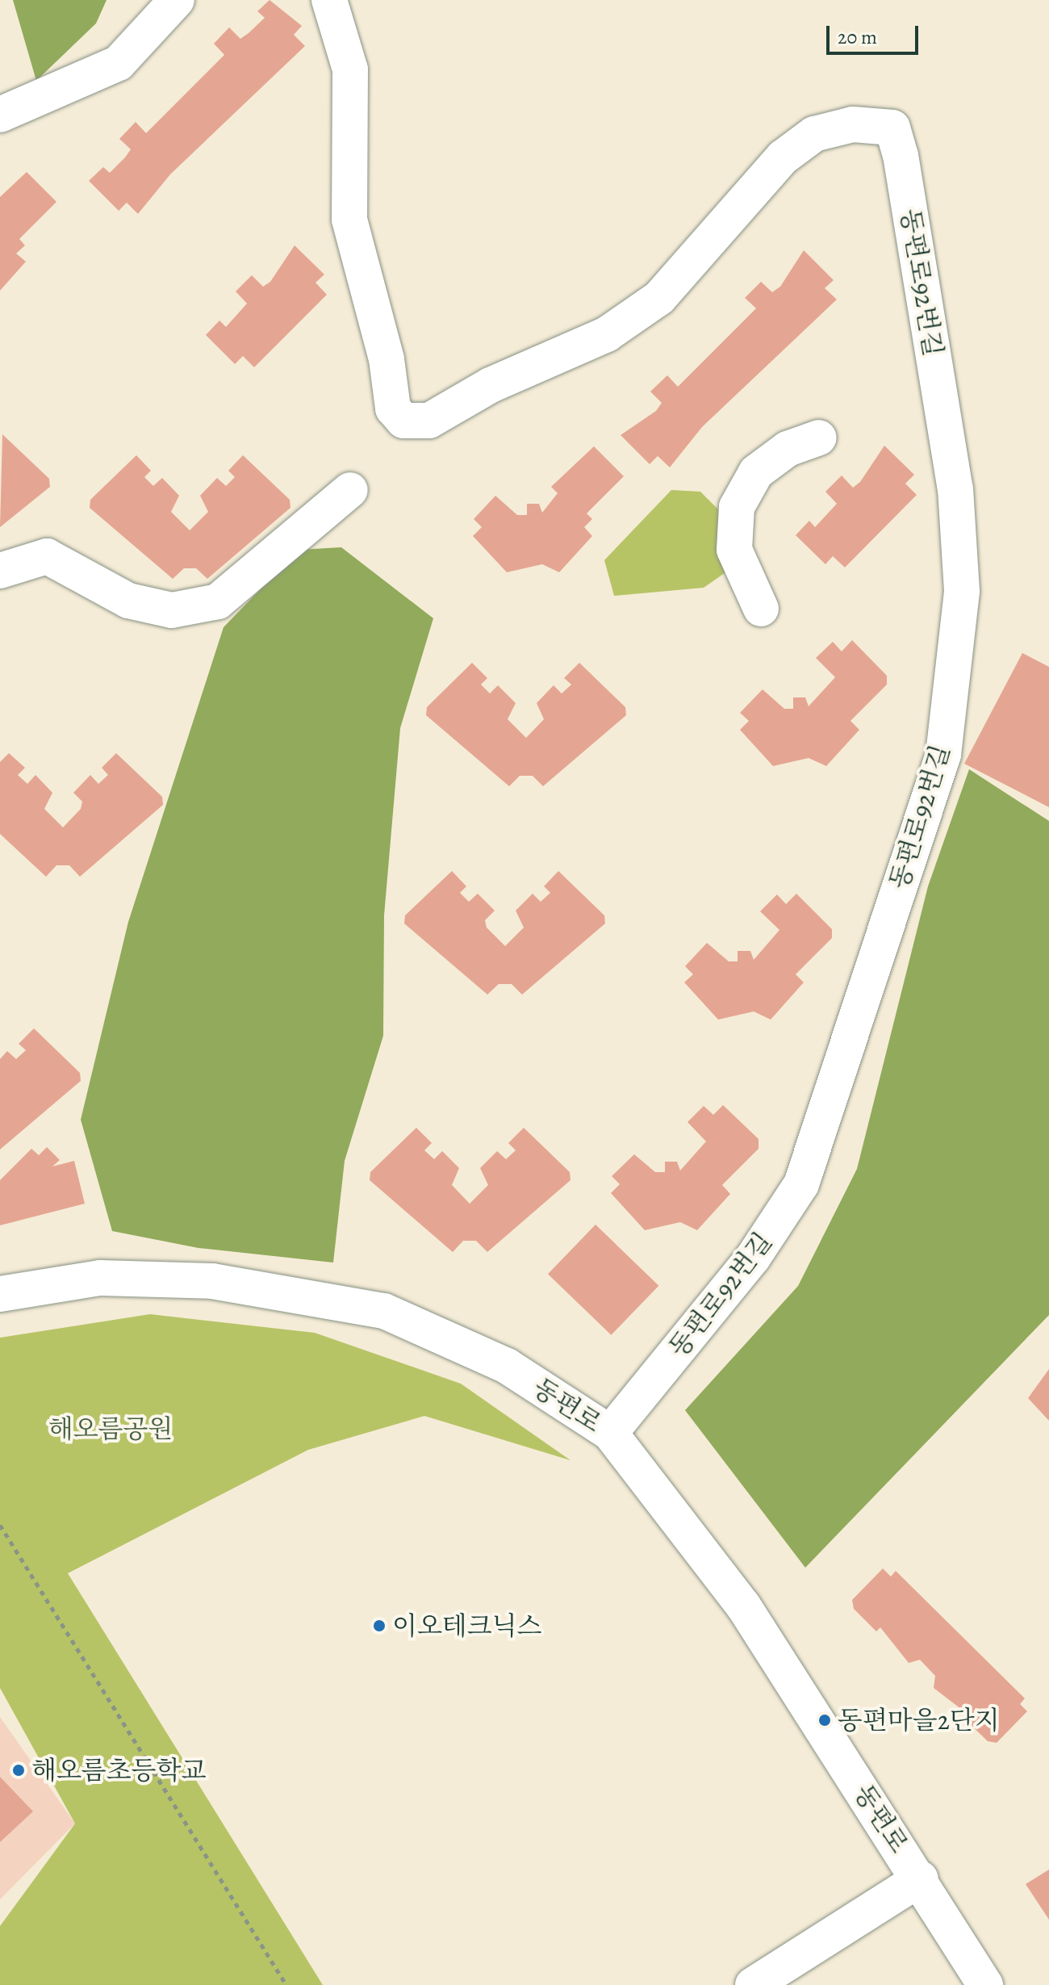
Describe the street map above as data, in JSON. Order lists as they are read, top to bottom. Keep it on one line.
{"streets":{"street":["동편로92번길","동편로"]},"crossings":[["동편로92번길","동편로"]],"parks":["해오름공원"],"places":["이오테크닉스","동편마을2단지","해오름초등학교"],"scale_bar":"20 m"}
